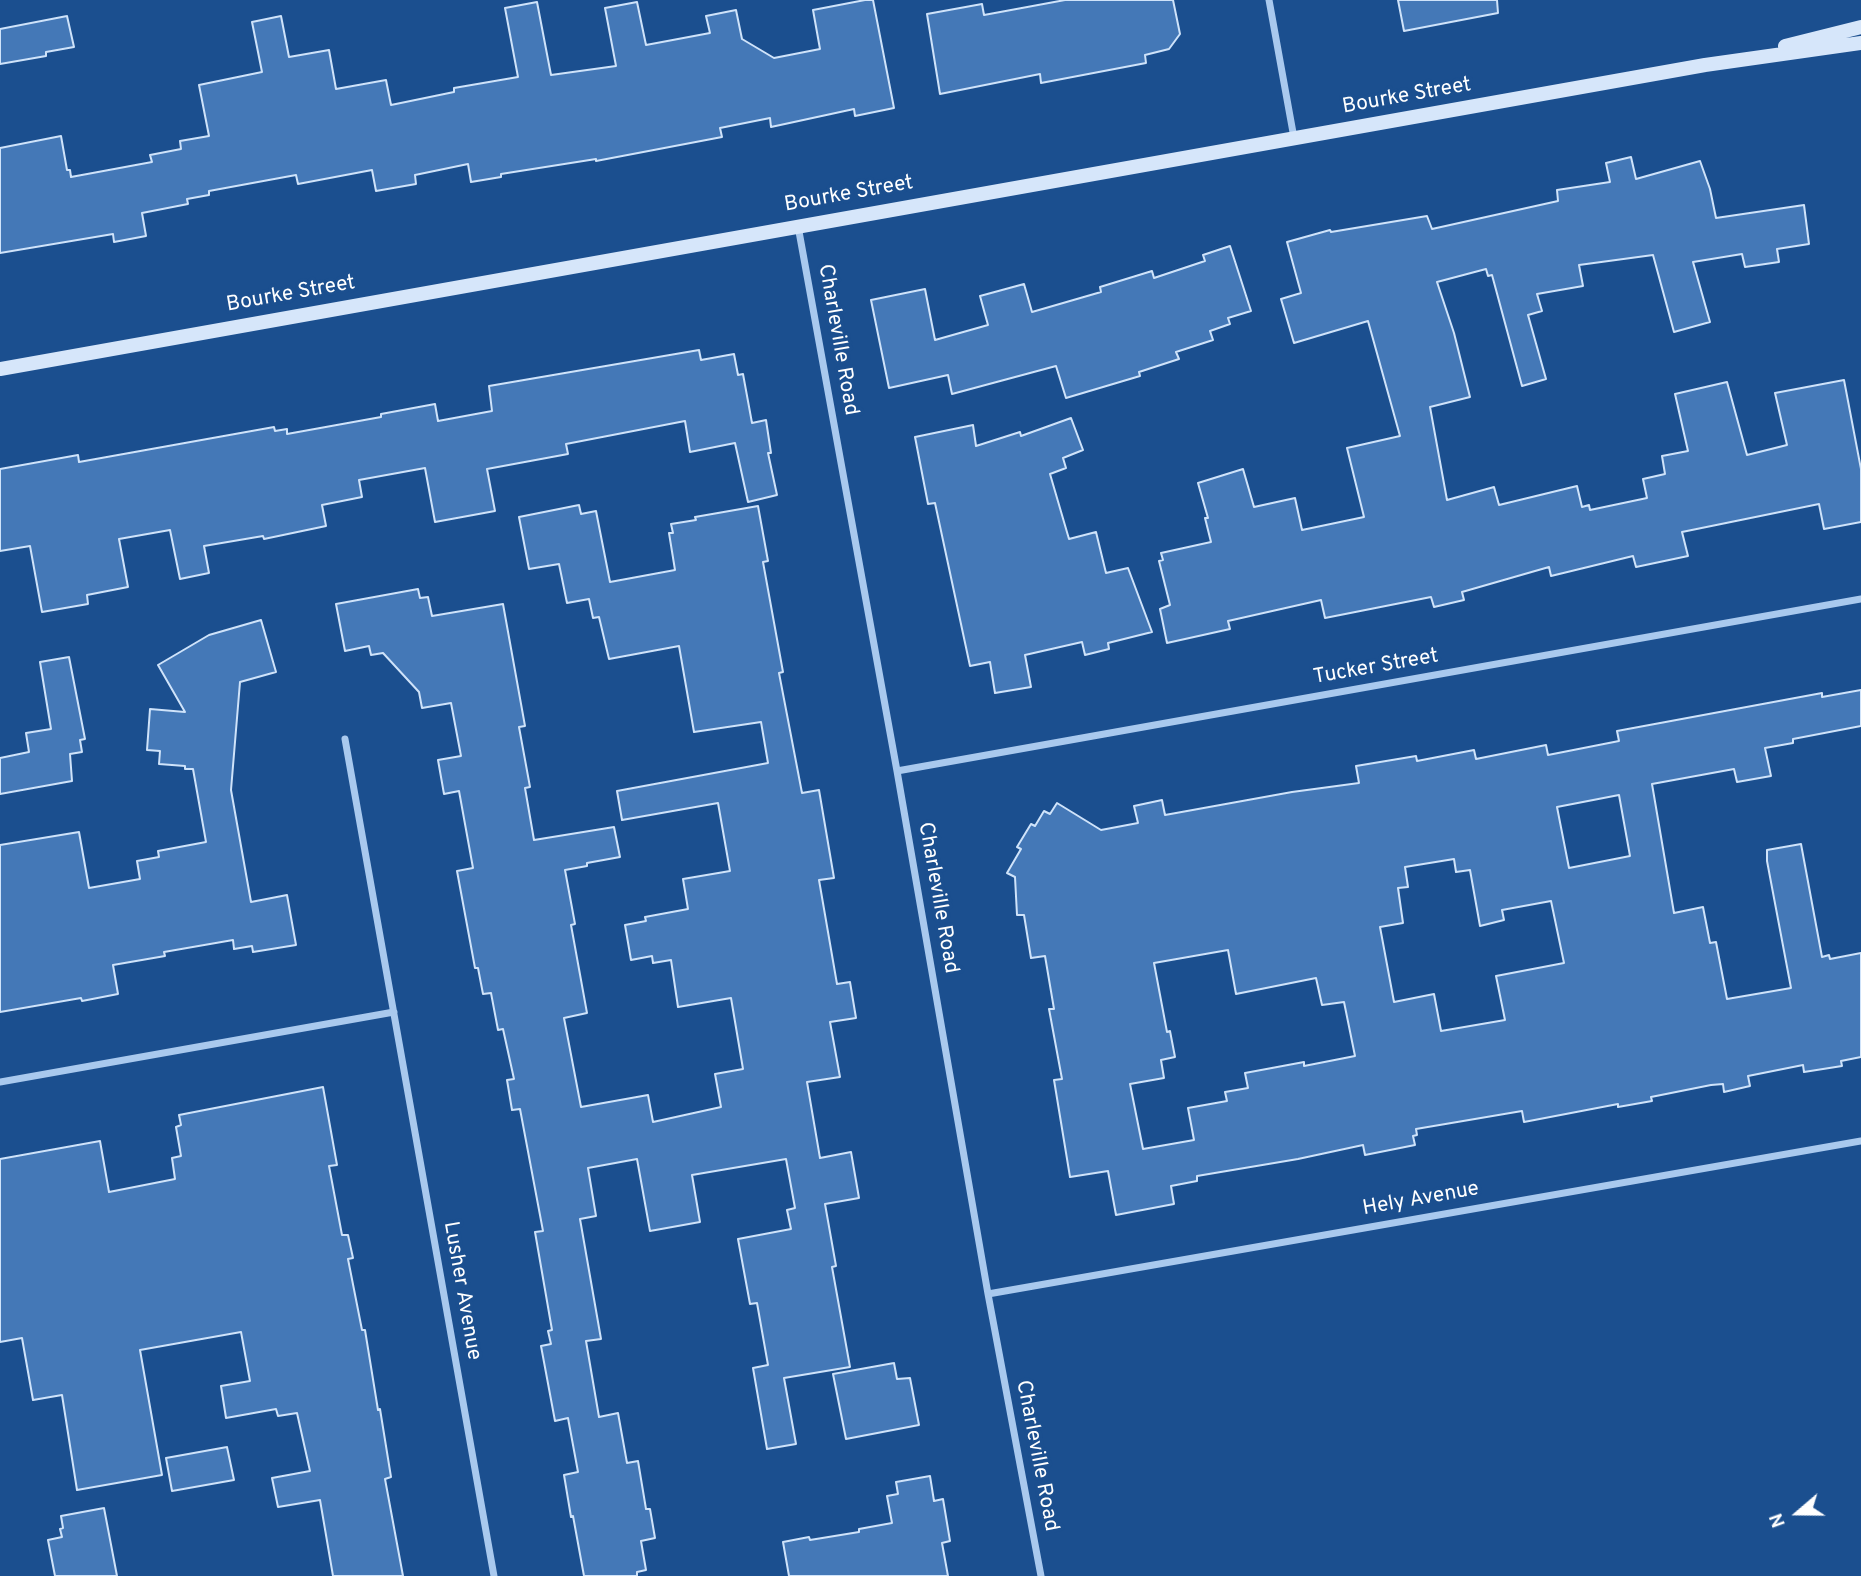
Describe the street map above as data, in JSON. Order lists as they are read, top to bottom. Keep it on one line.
{"streets":{"main road":["Bourke Street"],"street":["Charleville Road","Tucker Street","Hely Avenue","Lusher Avenue"]},"crossings":[["Bourke Street","Charleville Road"],["Charleville Road","Tucker Street"],["Charleville Road","Hely Avenue"]],"north":"left"}
